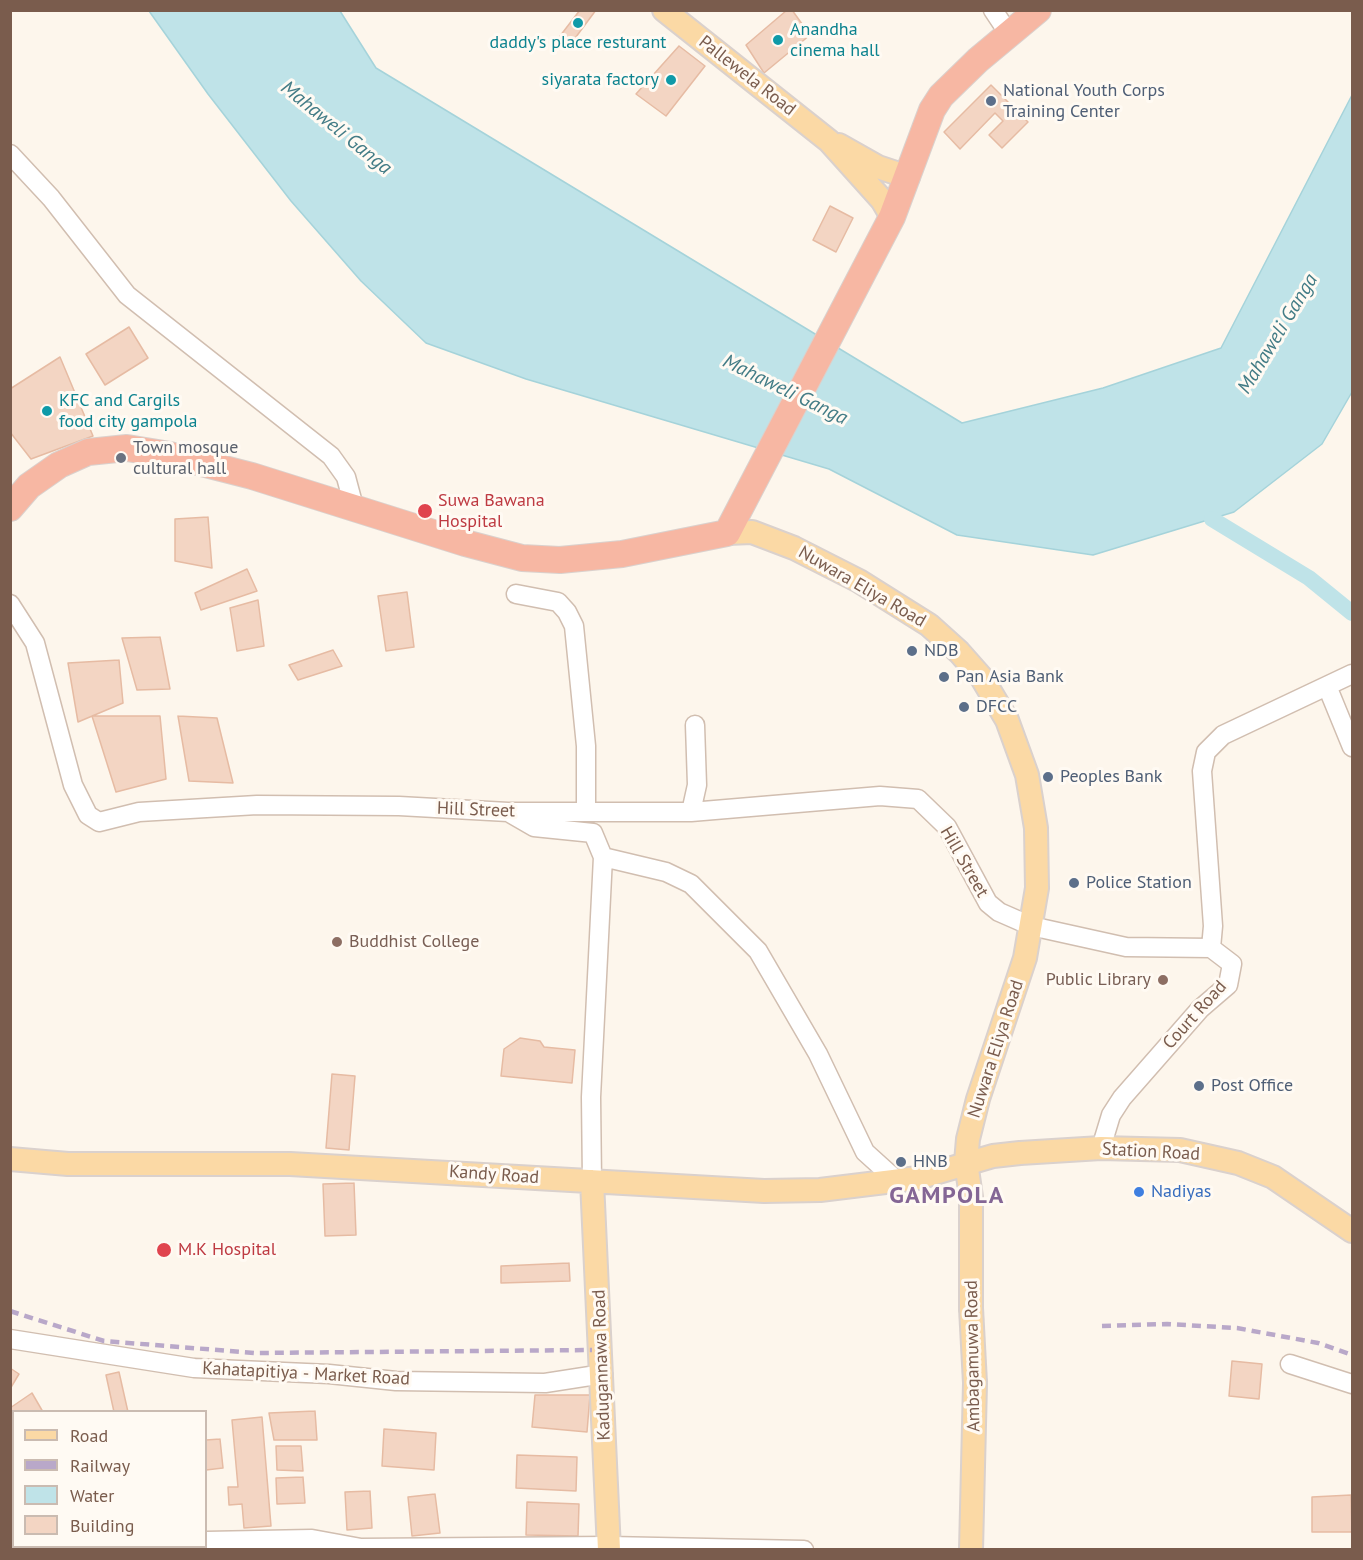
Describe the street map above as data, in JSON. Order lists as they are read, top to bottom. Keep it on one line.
{"streets":{"main road":["Pallewela Road","Nuwara Eliya Road","Station Road","Kandy Road","Ambagamuwa Road","Kadugannawa Road"],"street":["Hill Street","Court Road","Kahatapitiya - Market Road"]},"crossings":[["Nuwara Eliya Road","Hill Street"],["Nuwara Eliya Road","Station Road"],["Nuwara Eliya Road","Kandy Road"],["Nuwara Eliya Road","Ambagamuwa Road"],["Court Road","Station Road"],["Station Road","Kandy Road"],["Station Road","Ambagamuwa Road"],["Kandy Road","Ambagamuwa Road"],["Kandy Road","Kadugannawa Road"],["Kadugannawa Road","Kahatapitiya - Market Road"]],"districts":["GAMPOLA"],"water":["Mahaweli Ganga"],"places":["daddy's place resturant","Anandha cinema hall","siyarata factory","National Youth Corps Training Center","KFC and Cargils food city gampola","Town mosque cultural hall","Suwa Bawana Hospital","NDB","Pan Asia Bank","DFCC","Peoples Bank","Police Station","Buddhist College","Public Library","Post Office","HNB","Nadiyas","M.K Hospital"],"legend":["Road","Railway","Water","Building"]}
